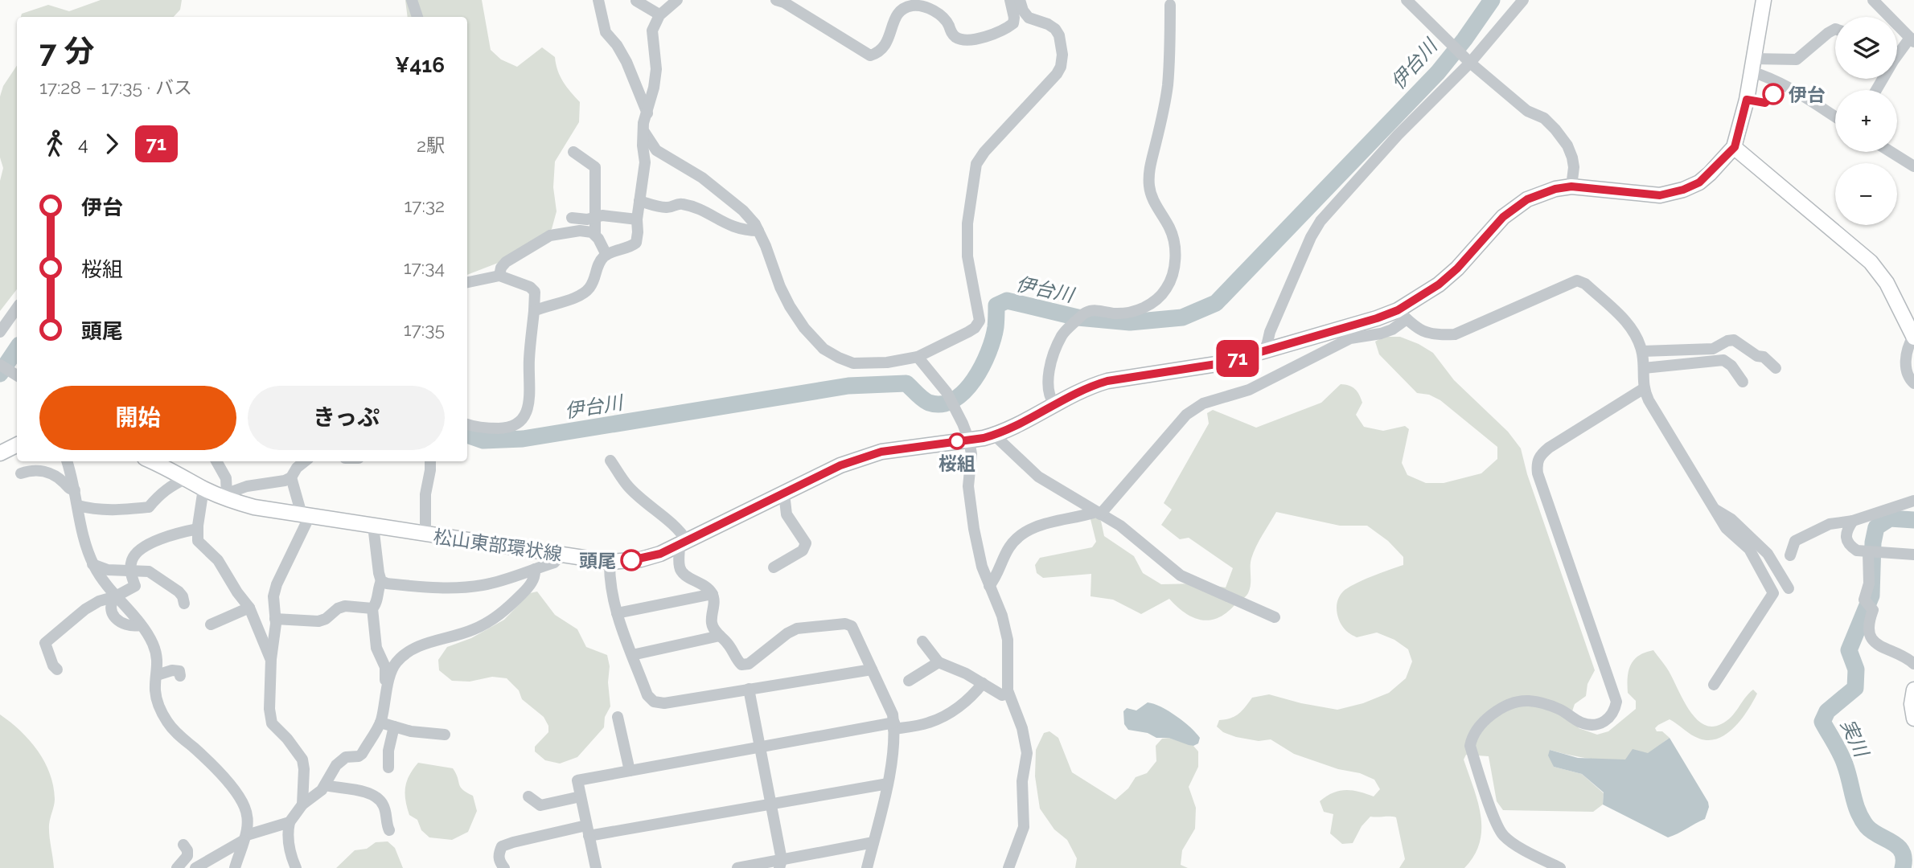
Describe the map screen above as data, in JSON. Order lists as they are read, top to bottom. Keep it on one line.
{"streets":{"main road":["松山東部環状線"]},"water":["伊台川","実川"],"places":["伊台","桜組","頭尾"],"lines":["bus line 71"],"page":{"on_map":"71","map_buttons":["+","−"],"heading":["7 分","17:28 – 17:35 · バス","¥416"],"legs":["4","71","2駅"],"list":[{"name":"伊台","value":"17:32"},{"name":"桜組","value":"17:34"},{"name":"頭尾","value":"17:35"}],"buttons":["開始","きっぷ"]}}
